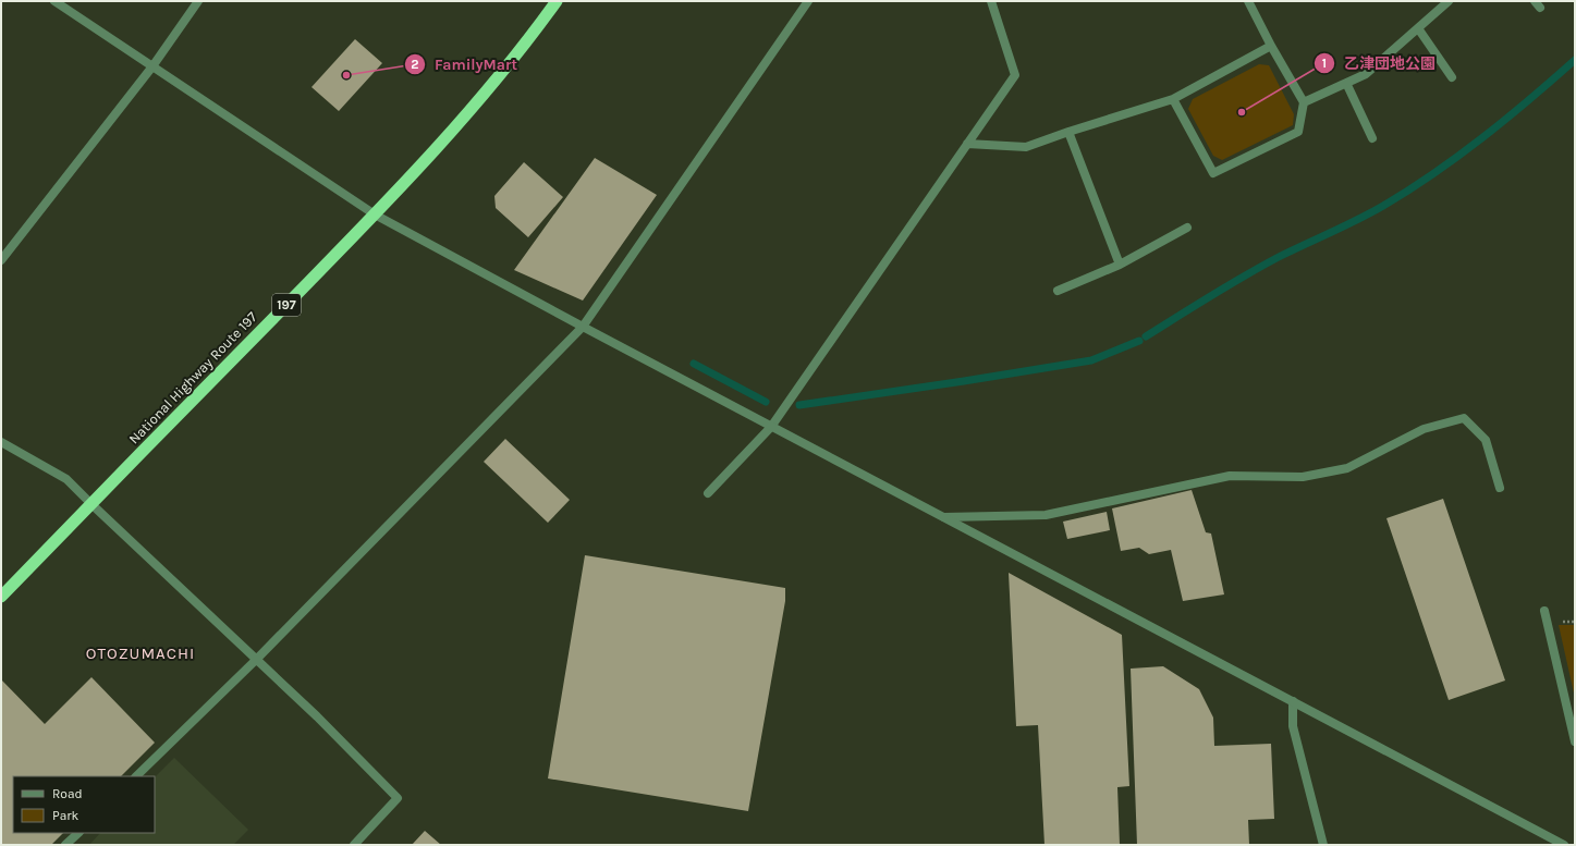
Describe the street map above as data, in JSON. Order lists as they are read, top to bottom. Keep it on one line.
{"streets":{"highway":["197","National Highway Route 197"]},"districts":["OTOZUMACHI"],"places":["FamilyMart","乙津団地公園"],"legend":["Road","Park"]}
